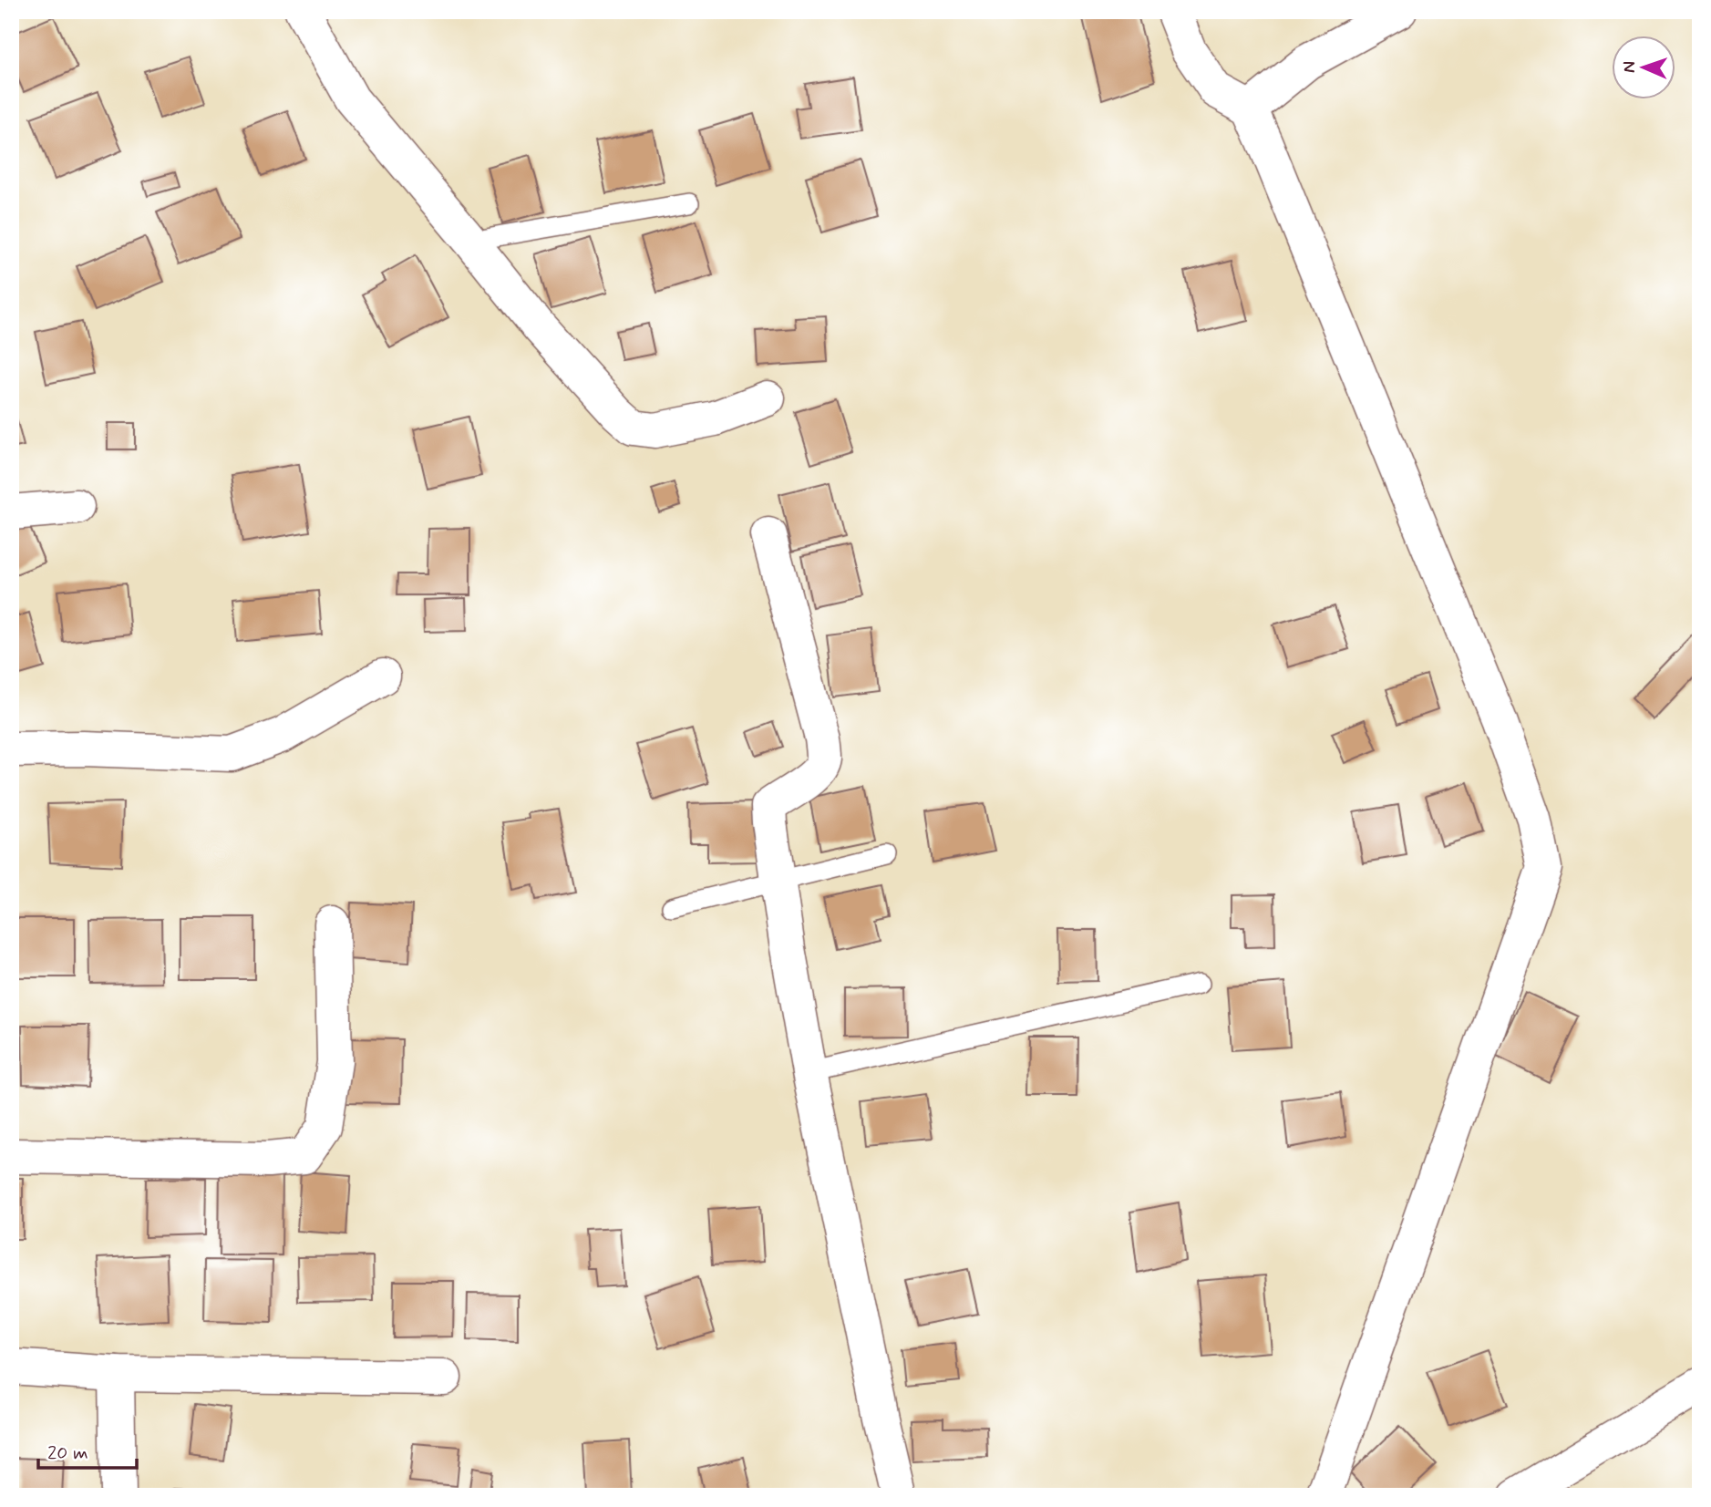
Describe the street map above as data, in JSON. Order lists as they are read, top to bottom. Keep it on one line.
{"scale_bar":"20 m","north":"left"}
